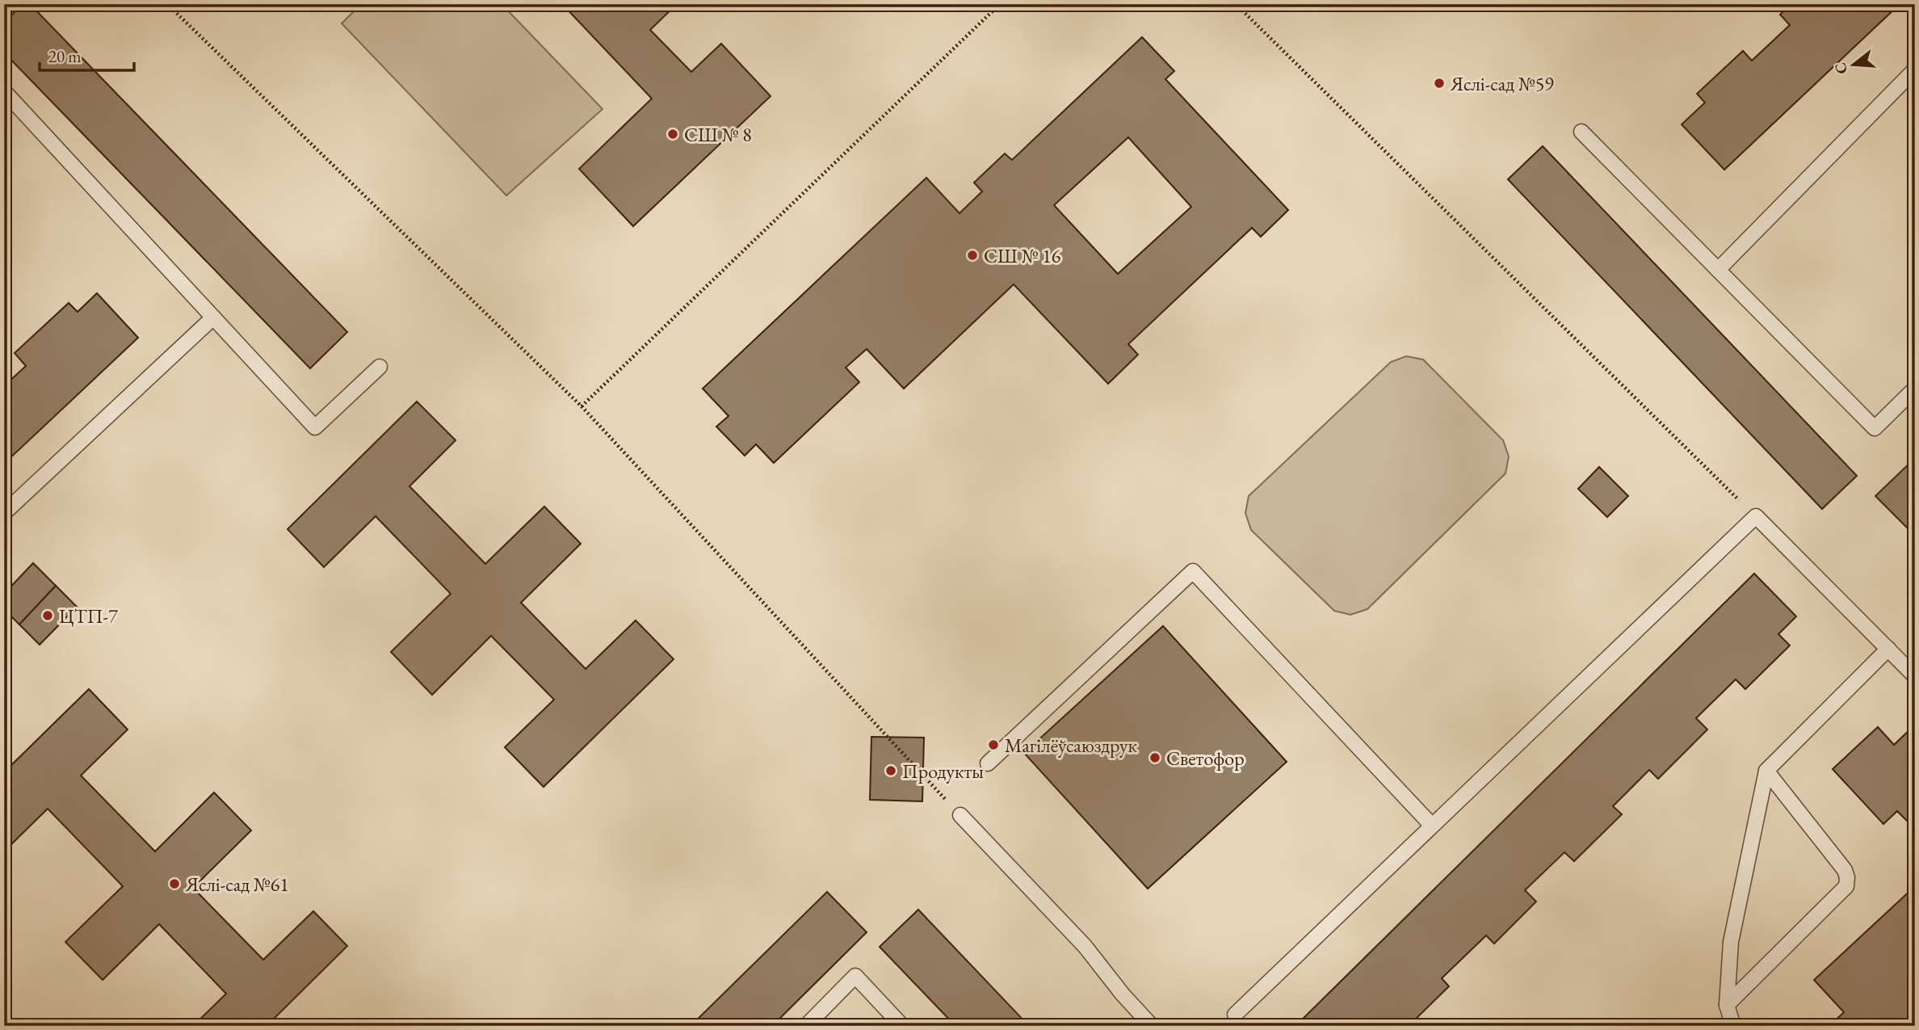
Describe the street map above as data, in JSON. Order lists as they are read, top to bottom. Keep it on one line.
{"places":["Яслі-сад №59","СШ № 8","СШ № 16","ЦТП-7","Магілёўсаюздрук","Светофор","Продукты","Яслі-сад №61"],"scale_bar":"20 m","north":"left"}
